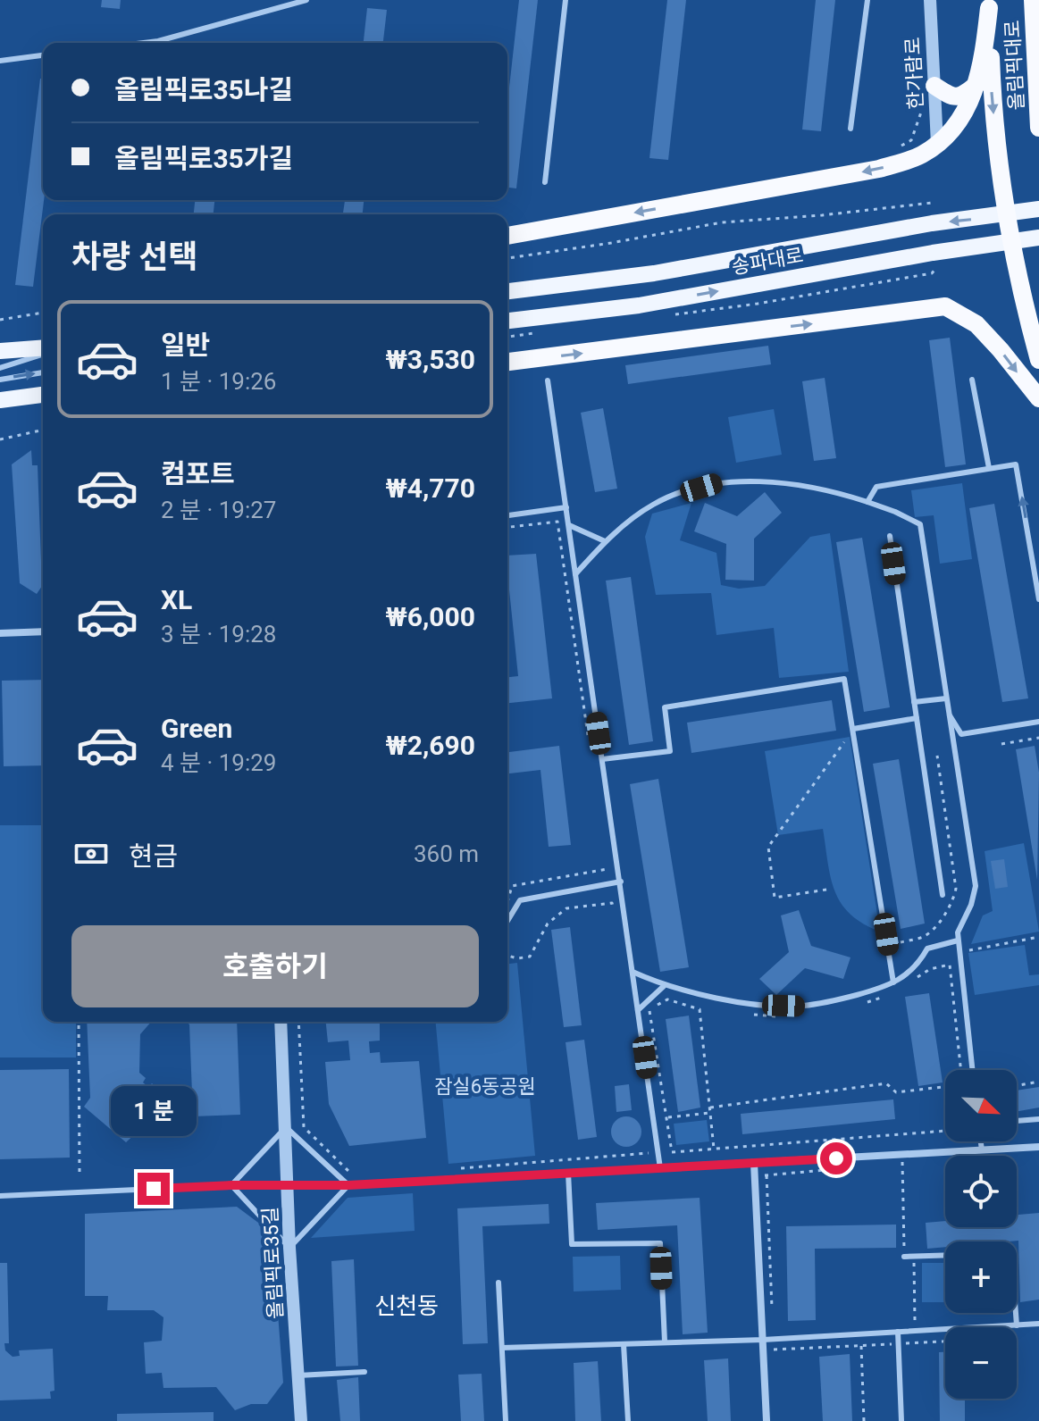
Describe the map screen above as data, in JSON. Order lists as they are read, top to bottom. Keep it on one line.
{"streets":{"highway":["올림픽대로"],"main road":["송파대로"],"street":["한가람로","올림픽로35길"]},"districts":["신천동"],"parks":["잠실6동공원"],"north":"bottom right","page":{"banner":["올림픽로35나길","올림픽로35가길"],"heading":"차량 선택","list":[{"name":"일반","note":"1 분 · 19:26","value":"₩3,530"},{"name":"컴포트","note":"2 분 · 19:27","value":"₩4,770"},{"name":"XL","note":"3 분 · 19:28","value":"₩6,000"},{"name":"Green","note":"4 분 · 19:29","value":"₩2,690"}],"pay":["현금","360 m"],"buttons":"호출하기","map_buttons":["+","−"],"bubble":"1 분"}}
